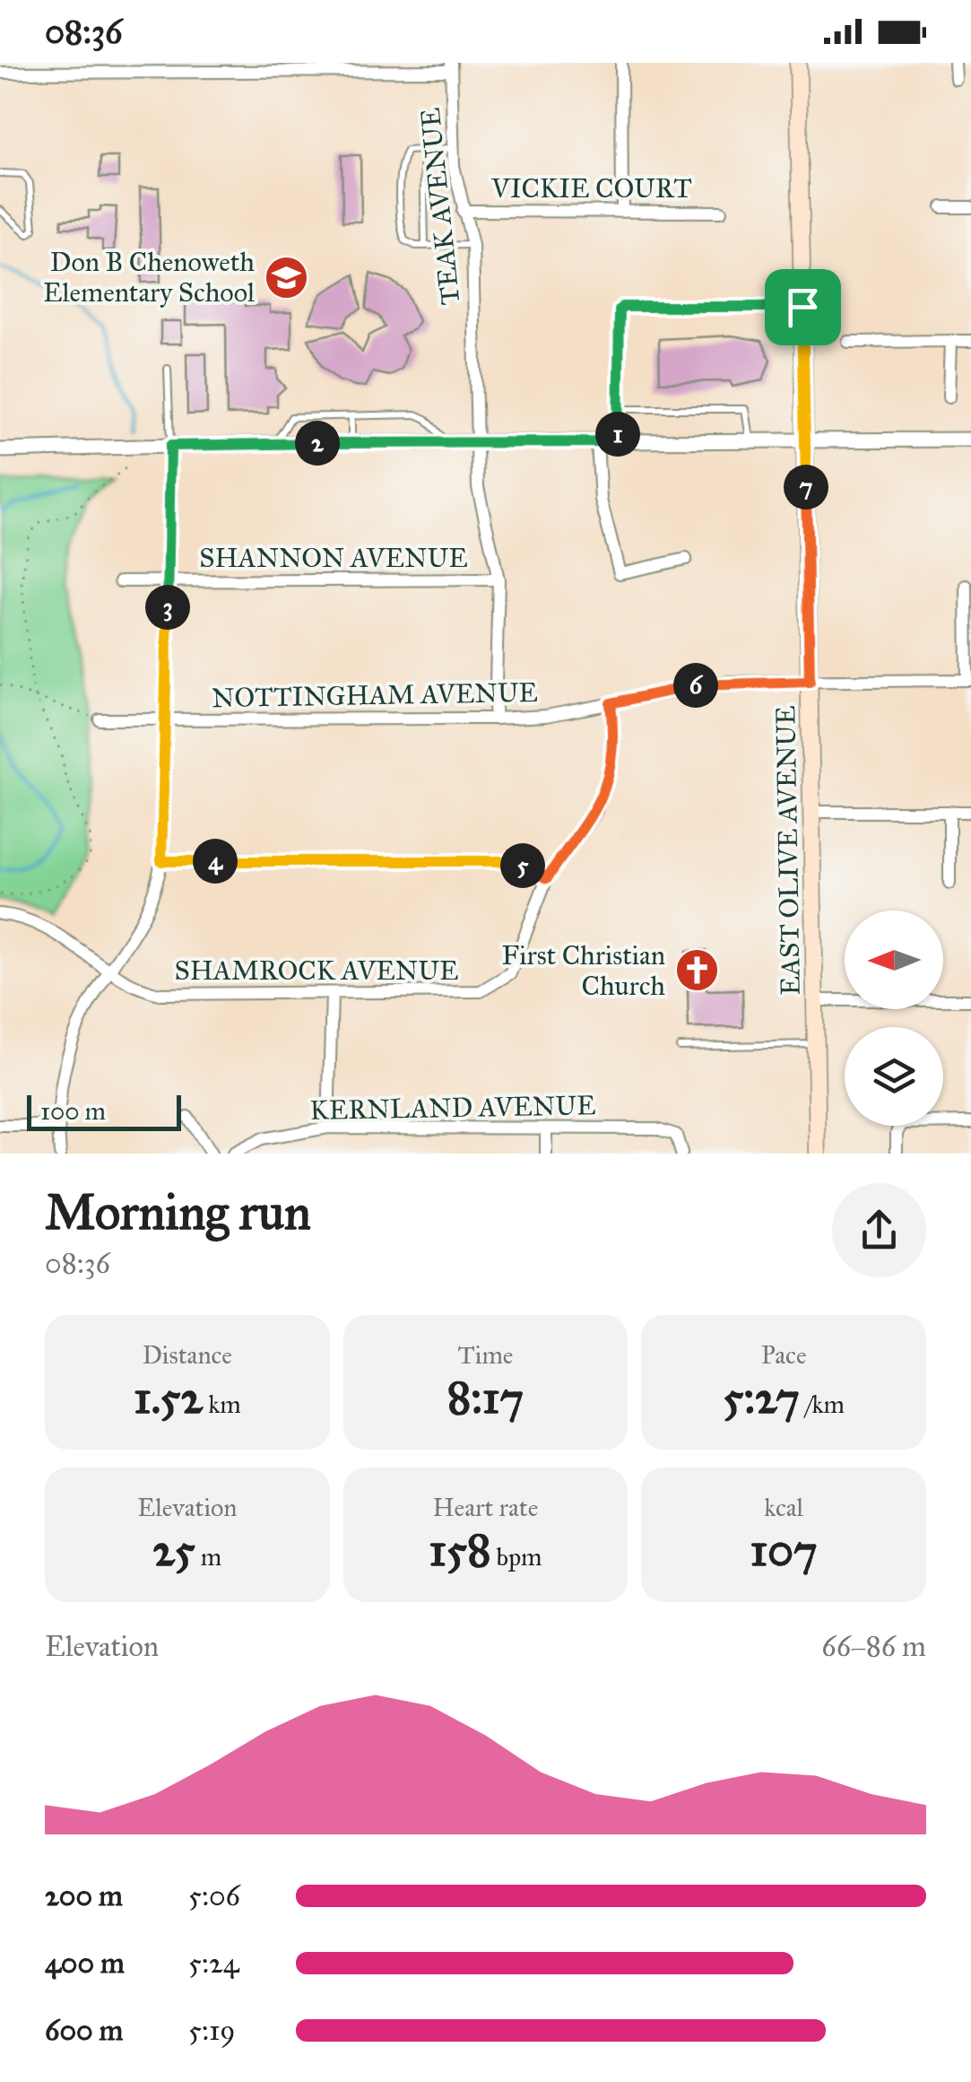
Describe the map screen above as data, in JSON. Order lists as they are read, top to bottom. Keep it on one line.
{"streets":{"main road":["EAST OLIVE AVENUE"],"street":["VICKIE COURT","TEAK AVENUE","SHANNON AVENUE","NOTTINGHAM AVENUE","SHAMROCK AVENUE","KERNLAND AVENUE"]},"crossings":[["VICKIE COURT","TEAK AVENUE"],["TEAK AVENUE","SHANNON AVENUE"],["TEAK AVENUE","NOTTINGHAM AVENUE"],["NOTTINGHAM AVENUE","EAST OLIVE AVENUE"]],"places":{"school or university":["Don B Chenoweth Elementary School"],"church":["First Christian Church"]},"scale_bar":"100 m","north":"left","page":{"status":"08:36","pins":["1","2","7","3","6","4","5"],"scale":"100 m","heading":["Morning run","08:36"],"stats":[["Distance","1.52 km"],["Time","8:17"],["Pace","5:27 /km"],["Elevation","25 m"],["Heart rate","158 bpm"],["kcal","107"]],"chart":["Elevation","66–86 m"],"list":[{"name":"200 m","note":"5:06"},{"name":"400 m","note":"5:24"},{"name":"600 m","note":"5:19"}]}}
